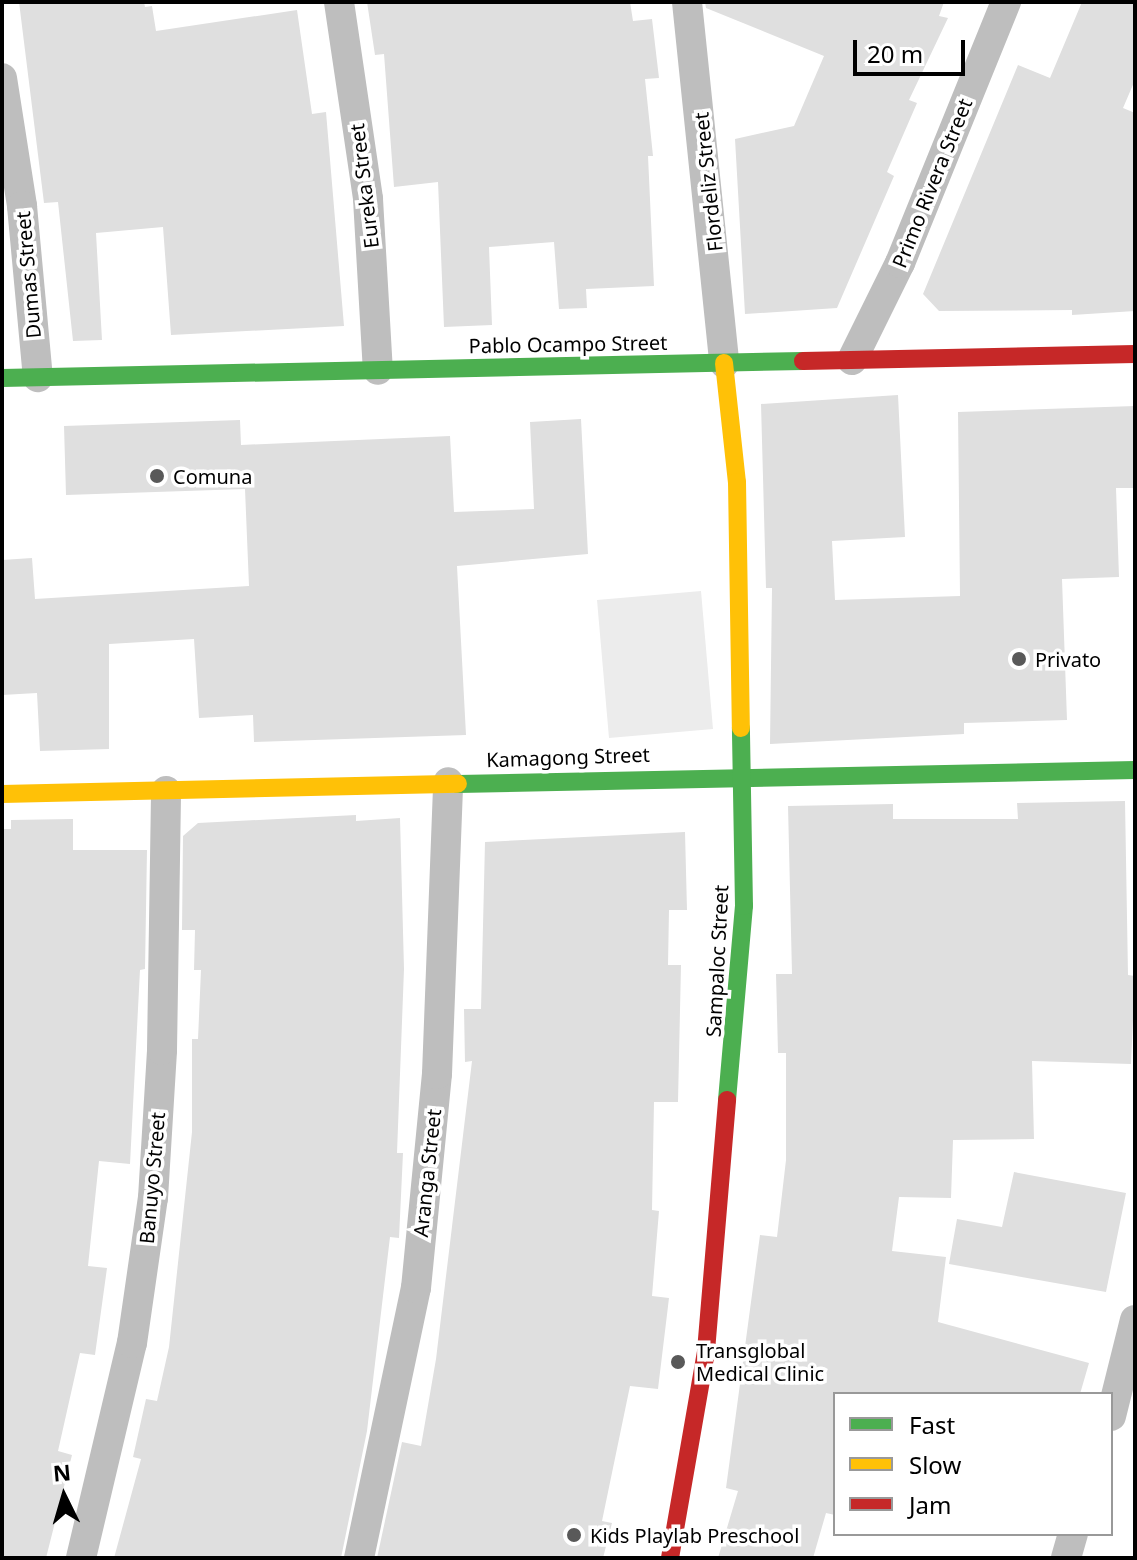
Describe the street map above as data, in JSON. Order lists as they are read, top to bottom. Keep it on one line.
{"streets":{"main road":["Pablo Ocampo Street","Kamagong Street","Sampaloc Street"],"street":["Flordeliz Street","Primo Rivera Street","Eureka Street","Dumas Street","Aranga Street","Banuyo Street"]},"crossings":[["Flordeliz Street","Pablo Ocampo Street"],["Flordeliz Street","Sampaloc Street"],["Primo Rivera Street","Pablo Ocampo Street"],["Eureka Street","Pablo Ocampo Street"],["Dumas Street","Pablo Ocampo Street"],["Pablo Ocampo Street","Sampaloc Street"],["Kamagong Street","Sampaloc Street"],["Kamagong Street","Aranga Street"],["Kamagong Street","Banuyo Street"]],"places":["Comuna","Privato","Transglobal Medical Clinic","Kids Playlab Preschool"],"legend":["Fast","Slow","Jam"],"scale_bar":"20 m","north":"top"}
